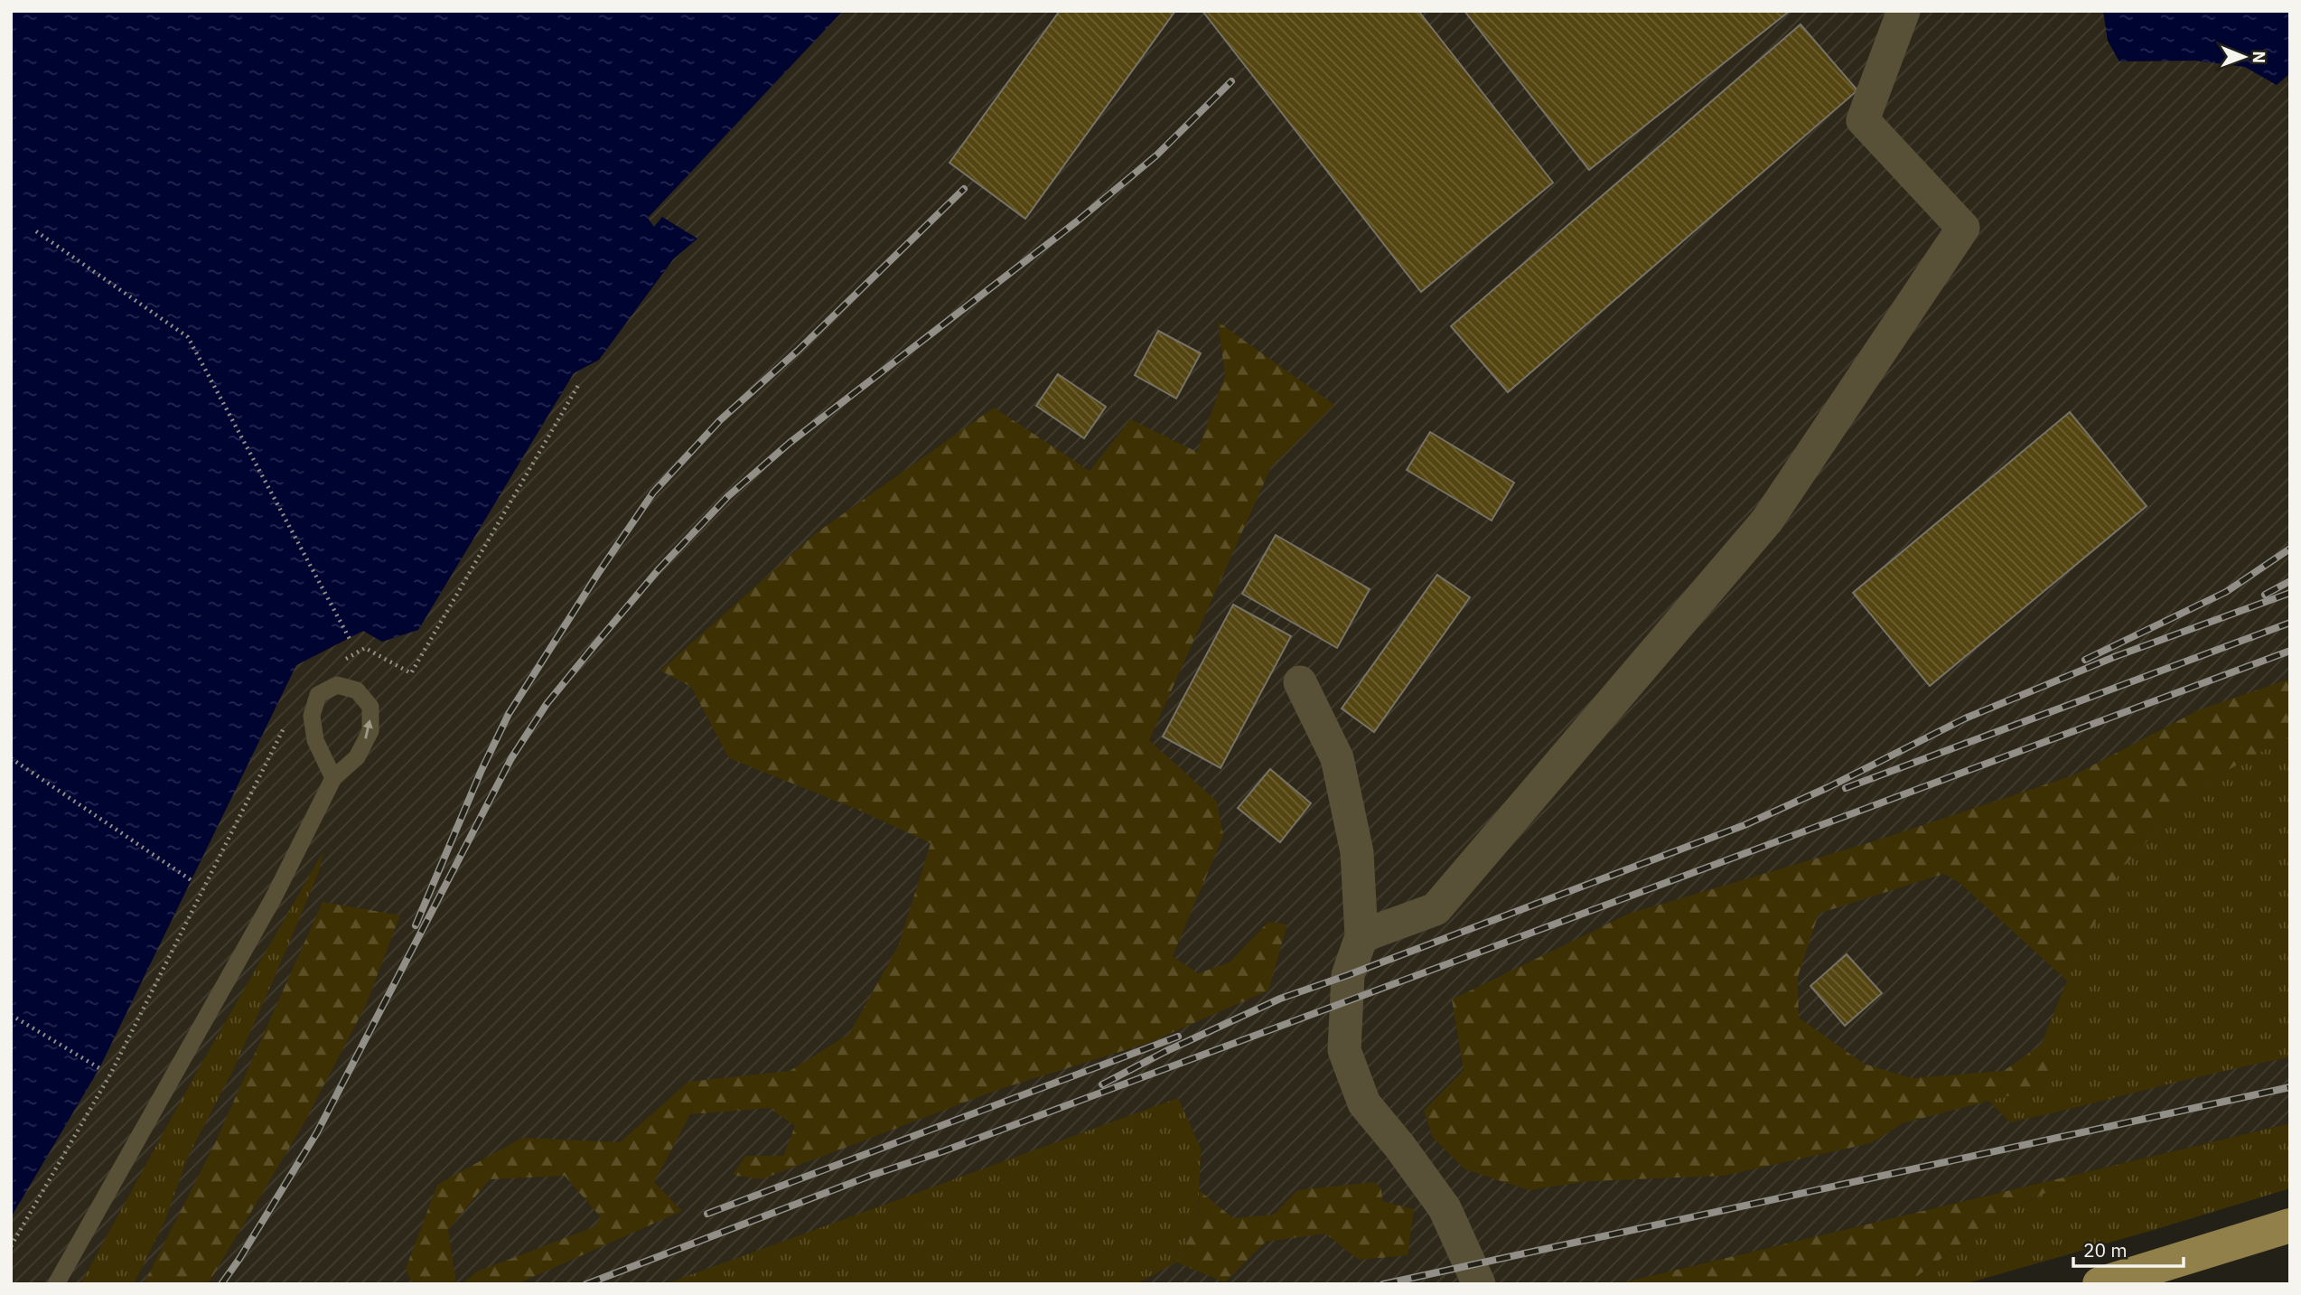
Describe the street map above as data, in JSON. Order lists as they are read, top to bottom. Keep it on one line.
{"scale_bar":"20 m","north":"right"}
